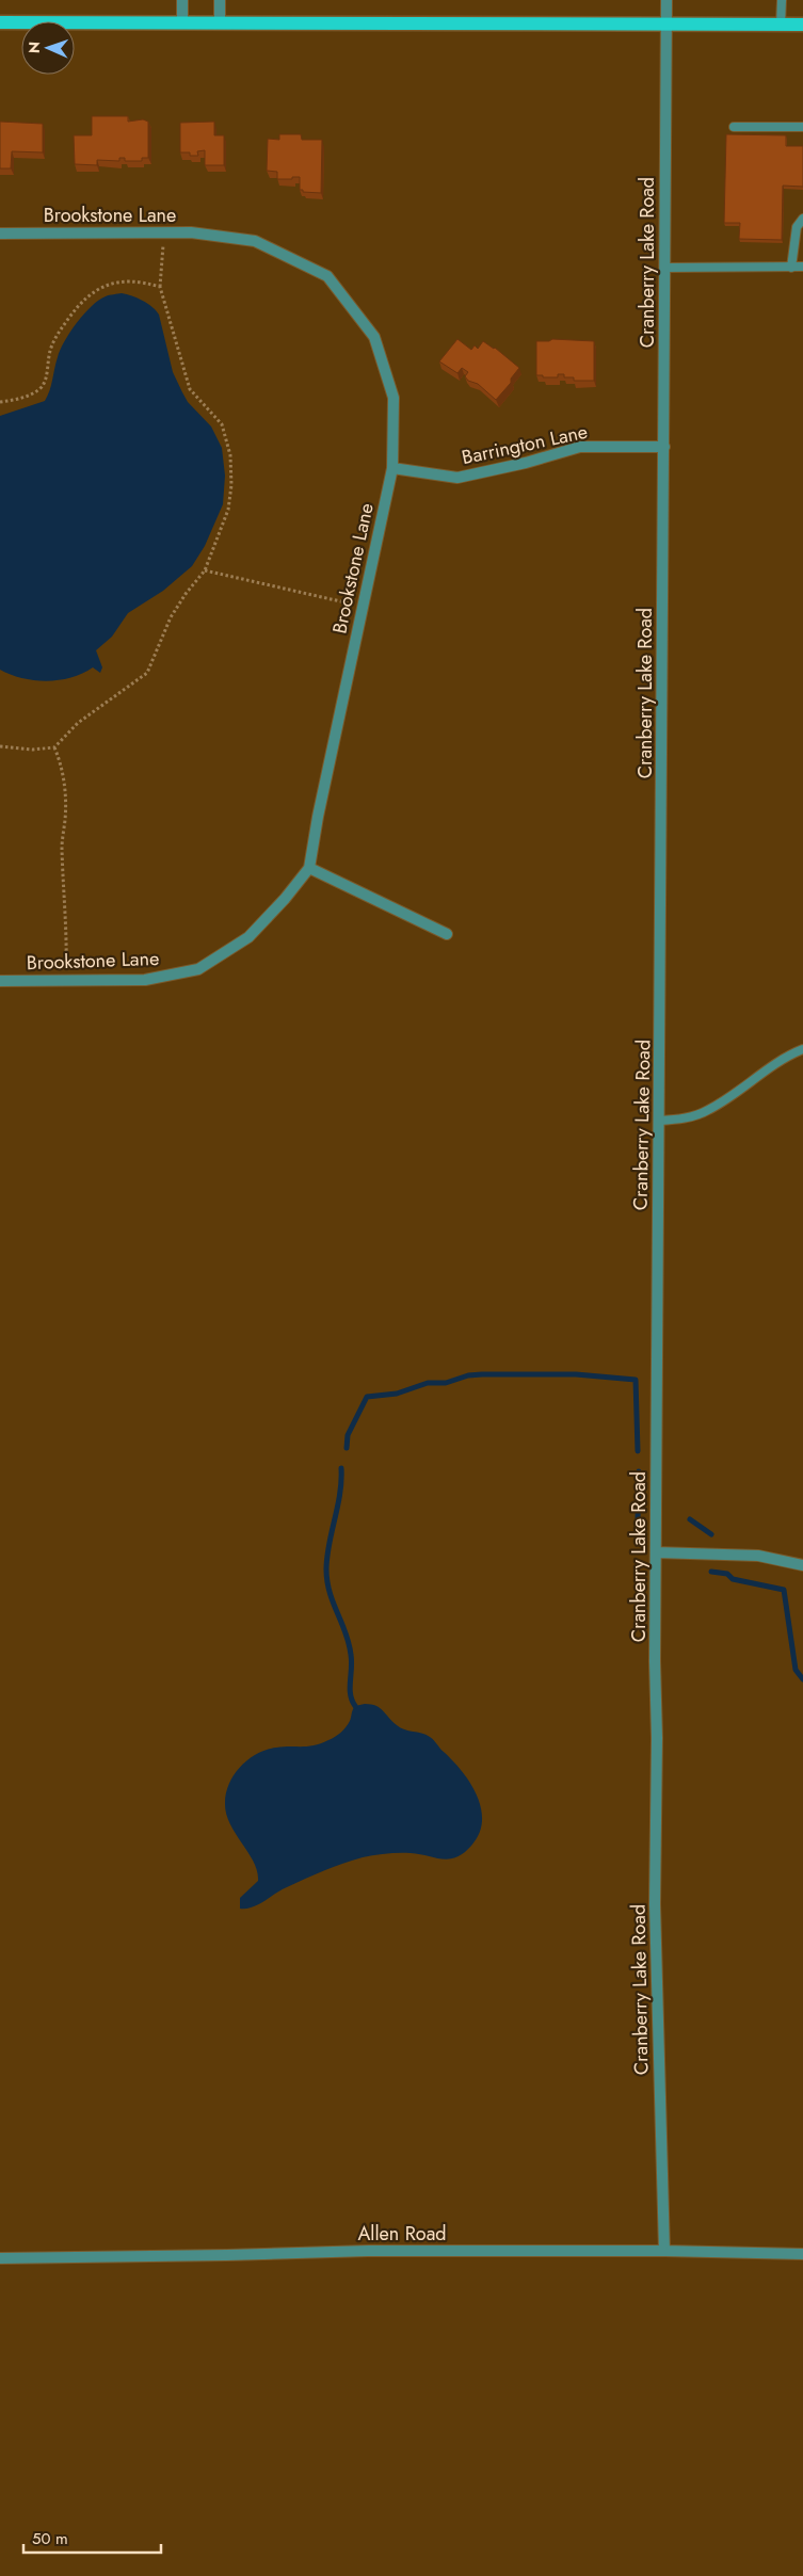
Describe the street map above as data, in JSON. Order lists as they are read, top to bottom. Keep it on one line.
{"streets":{"street":["Brookstone Lane","Cranberry Lake Road","Barrington Lane","Allen Road"]},"crossings":[["Brookstone Lane","Barrington Lane"],["Cranberry Lake Road","Barrington Lane"],["Cranberry Lake Road","Allen Road"]],"scale_bar":"50 m","north":"left"}
